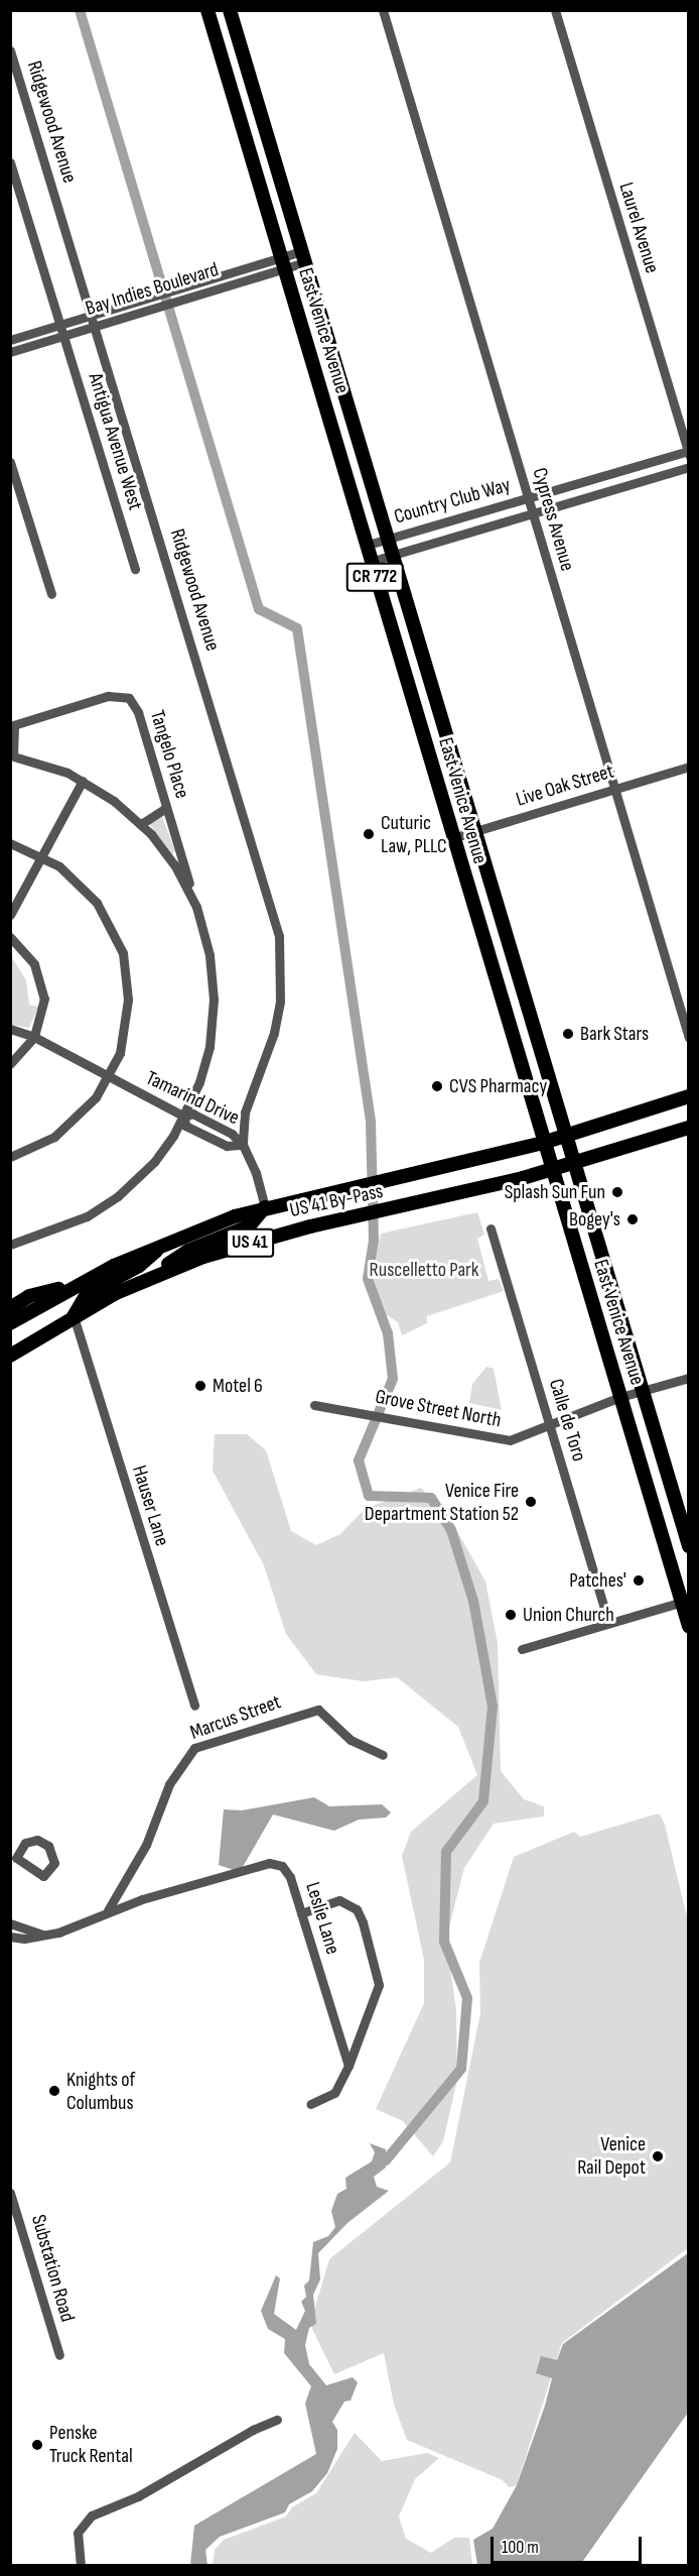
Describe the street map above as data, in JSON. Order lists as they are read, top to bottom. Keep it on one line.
{"streets":{"main road":["East Venice Avenue","CR 772","US 41 By-Pass","US 41"],"street":["Ridgewood Avenue","Laurel Avenue","Bay Indies Boulevard","Antigua Avenue West","Country Club Way","Cypress Avenue","Tangelo Place","Live Oak Street","Tamarind Drive","Grove Street North","Calle de Toro","Hauser Lane","Marcus Street","Leslie Lane","Substation Road"]},"crossings":[["Ridgewood Avenue","Bay Indies Boulevard"],["Ridgewood Avenue","Tamarind Drive"],["Laurel Avenue","Country Club Way"],["Bay Indies Boulevard","East Venice Avenue"],["Bay Indies Boulevard","Antigua Avenue West"],["East Venice Avenue","Country Club Way"],["East Venice Avenue","Live Oak Street"],["East Venice Avenue","US 41 By-Pass"],["East Venice Avenue","Grove Street North"],["Country Club Way","Cypress Avenue"],["Cypress Avenue","Live Oak Street"],["Tamarind Drive","US 41 By-Pass"],["US 41 By-Pass","Hauser Lane"],["Grove Street North","Calle de Toro"],["Marcus Street","Leslie Lane"]],"parks":["Ruscelletto Park"],"places":["Cuturic Law, PLLC","Bark Stars","CVS Pharmacy","Splash Sun Fun","Bogey's","Motel 6","Venice Fire Department Station 52","Patches'","Union Church","Knights of Columbus","Venice Rail Depot","Penske Truck Rental"],"scale_bar":"100 m"}
